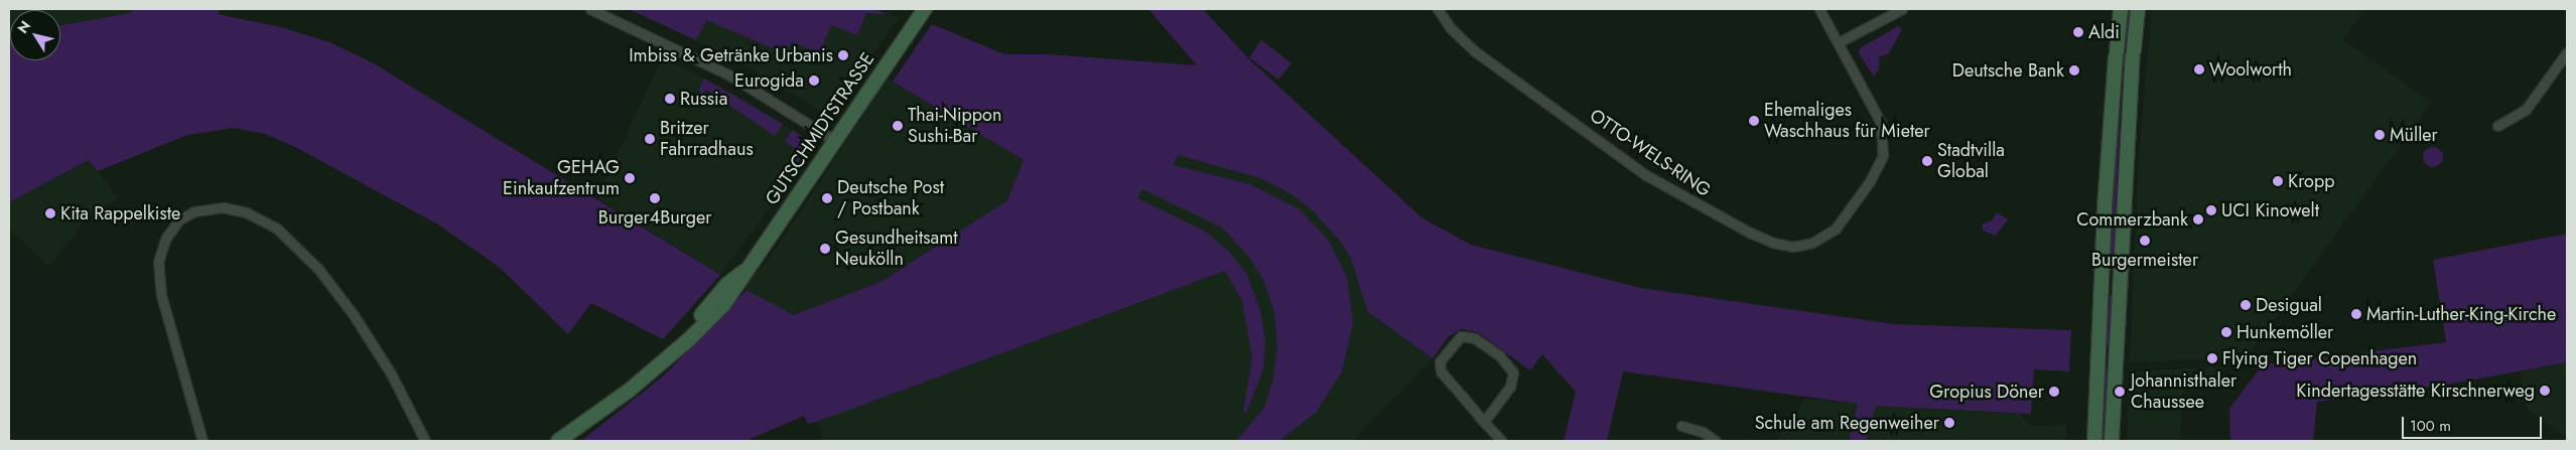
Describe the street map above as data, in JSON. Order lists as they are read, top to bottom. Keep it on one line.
{"streets":{"main road":["GUTSCHMIDTSTRASSE"],"street":["OTTO-WELS-RING"]},"places":["Aldi","Imbiss & Getränke Urbanis","Woolworth","Deutsche Bank","Eurogida","Russia","Ehemaliges Waschhaus für Mieter","Thai-Nippon Sushi-Bar","Müller","Britzer Fahrradhaus","Stadtvilla Global","GEHAG Einkaufzentrum","Kropp","Burger4Burger","Deutsche Post / Postbank","UCI Kinowelt","Kita Rappelkiste","Commerzbank","Burgermeister","Gesundheitsamt Neukölln","Desigual","Martin-Luther-King-Kirche","Hunkemöller","Flying Tiger Copenhagen","Kindertagesstätte Kirschnerweg","Gropius Döner","Johannisthaler Chaussee","Schule am Regenweiher"],"scale_bar":"100 m","north":"top left"}
